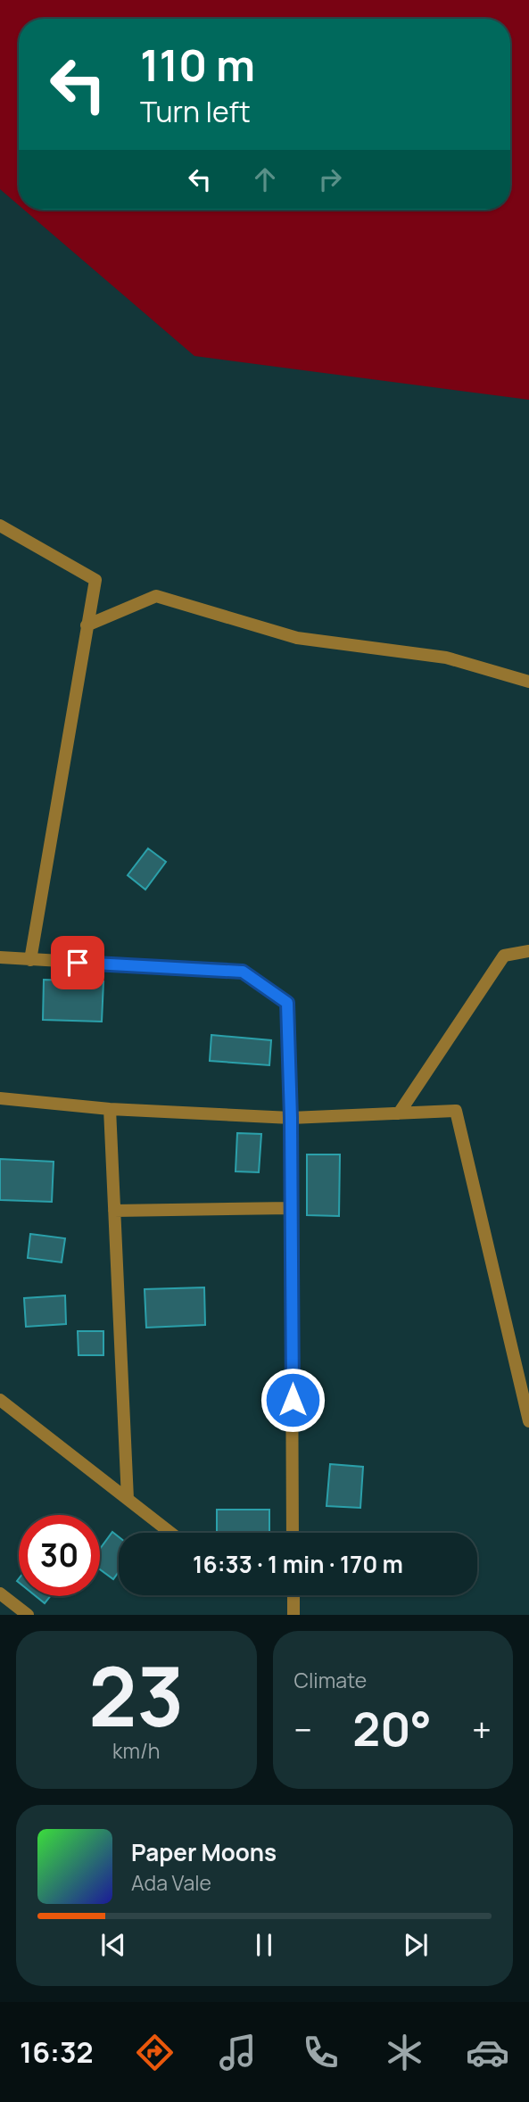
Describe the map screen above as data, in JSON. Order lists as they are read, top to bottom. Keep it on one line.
{"page":{"turn":["110 m","Turn left"],"limit":"30","trip":"16:33 · 1 min · 170 m","tile":[["23","km/h"],"Climate"],"heat":["−","20°","+"],"song":["Paper Moons","Ada Vale"],"tabs":"16:32"}}
